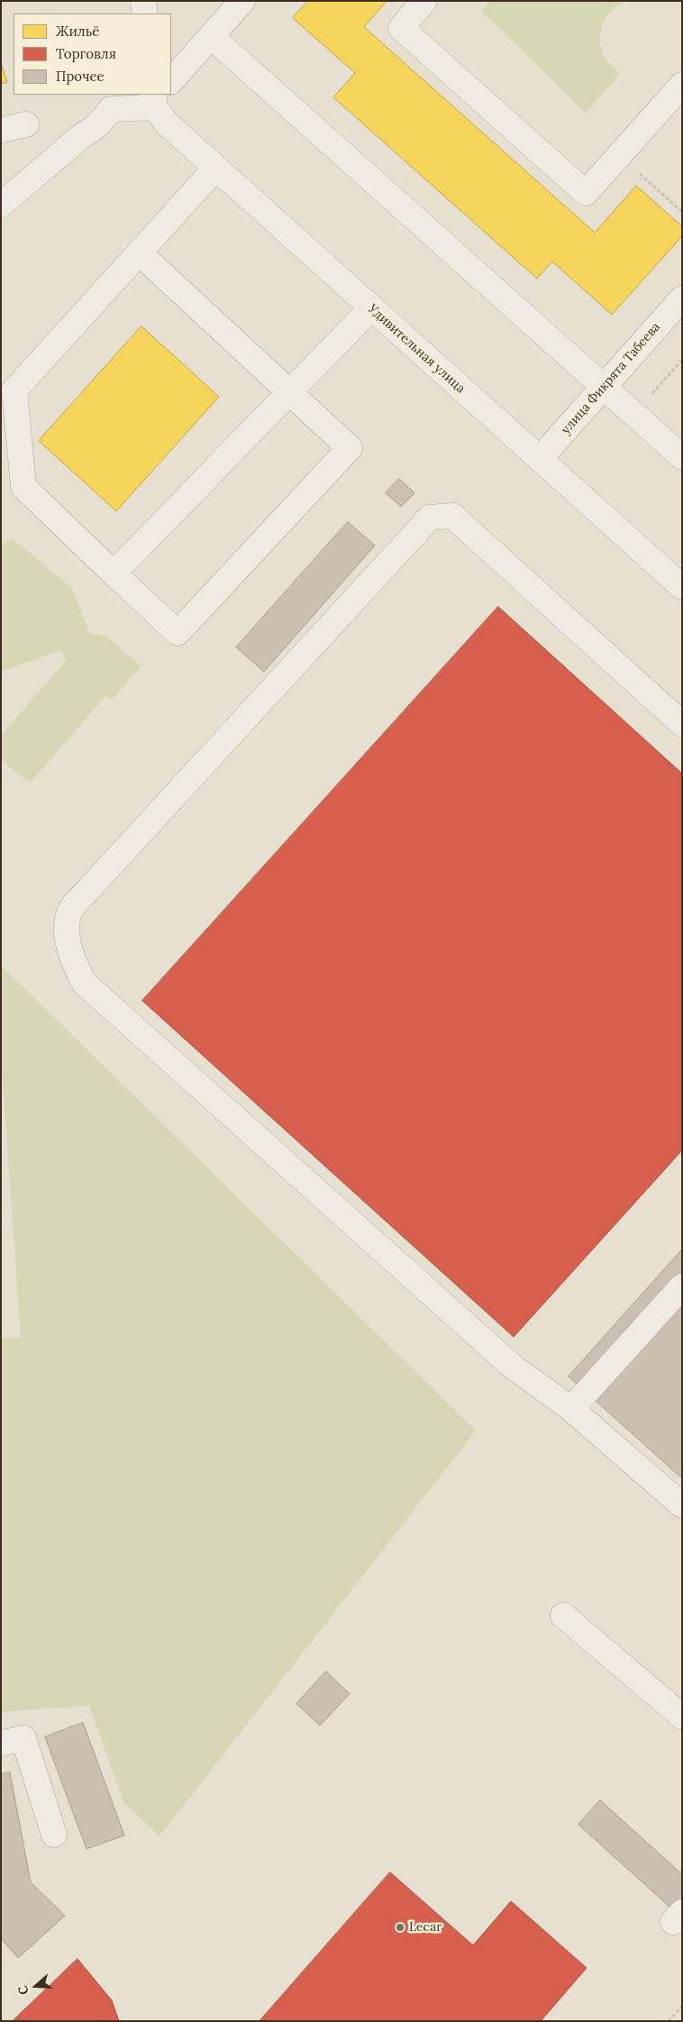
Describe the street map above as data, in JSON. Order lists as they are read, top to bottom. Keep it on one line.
{"streets":{"street":["Удивительная улица","улица Фикрята Табеева"]},"crossings":[["Удивительная улица","улица Фикрята Табеева"]],"places":["Lecar"],"legend":["Жильё","Торговля","Прочее"],"north":"left"}
